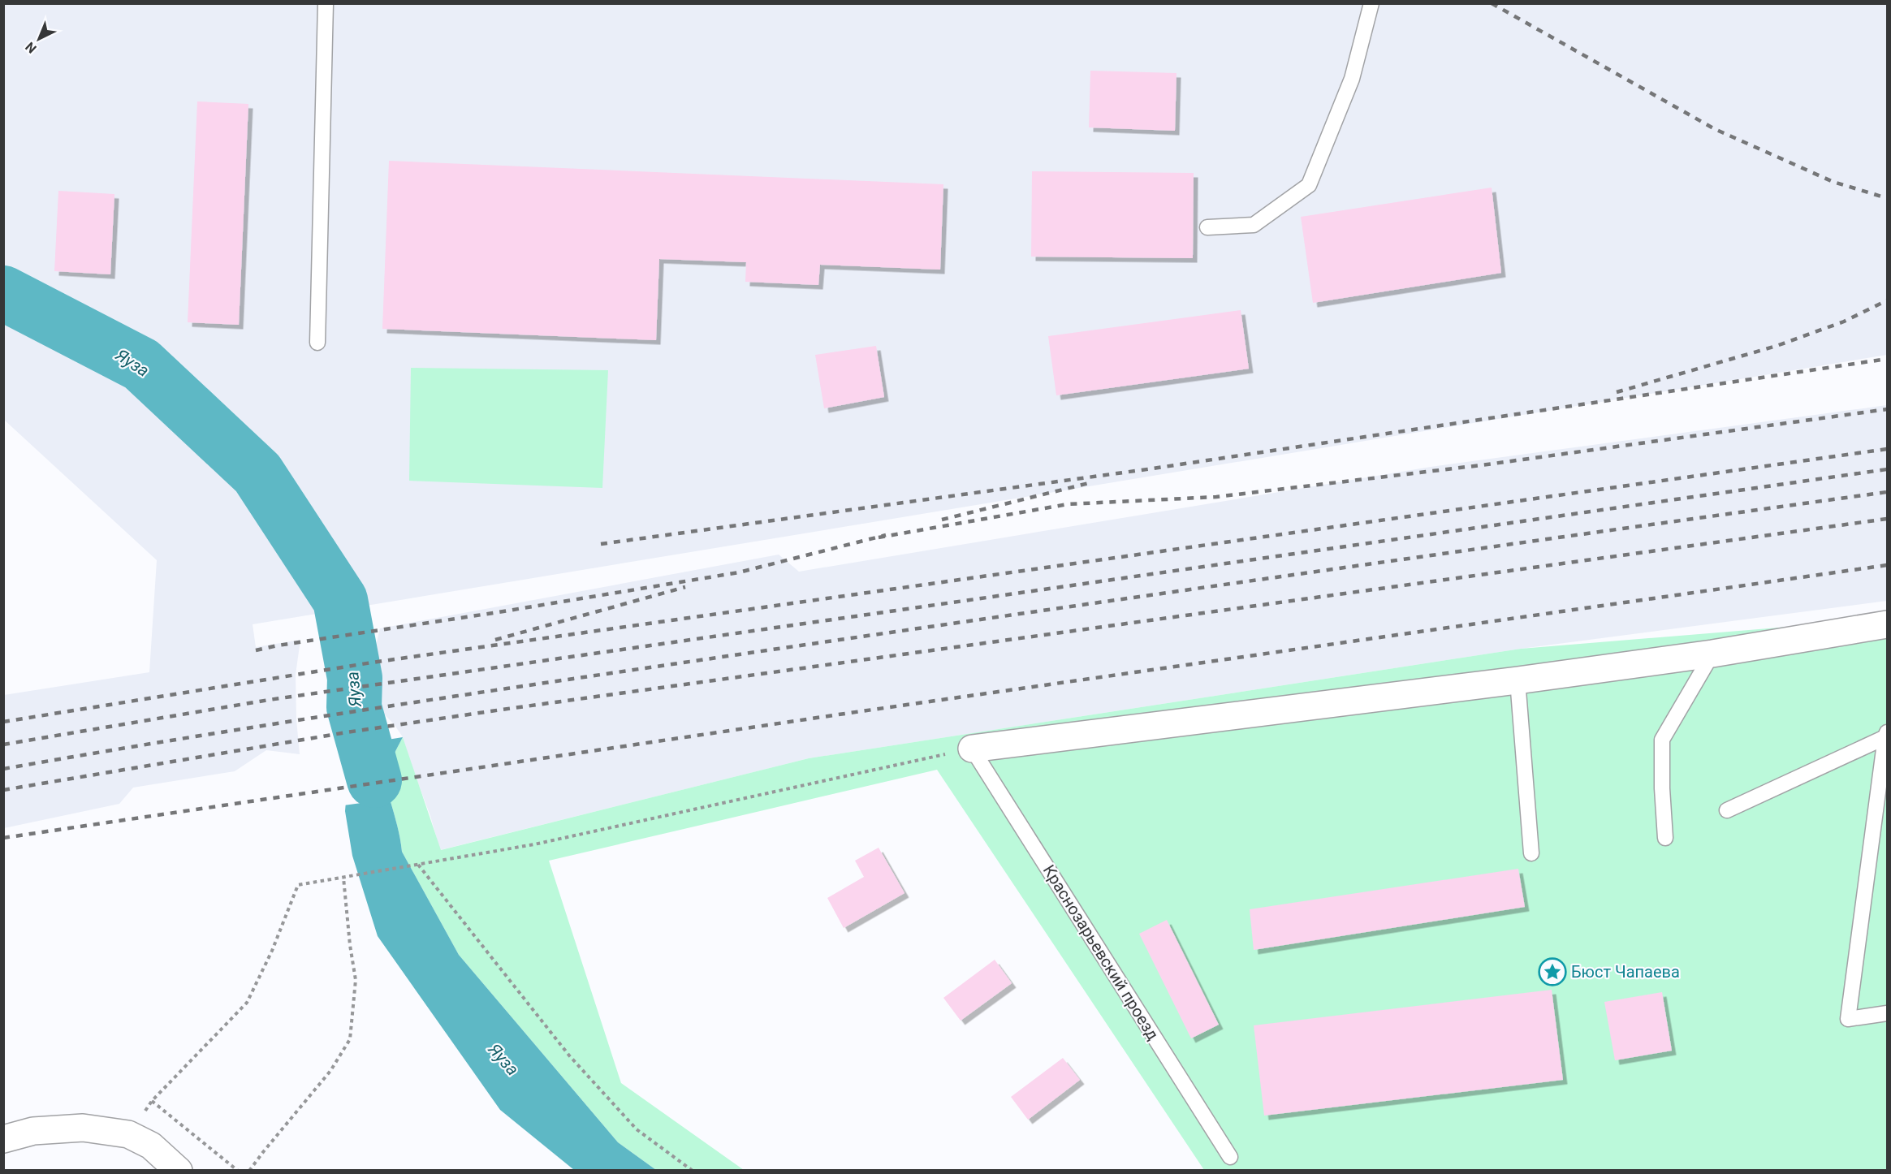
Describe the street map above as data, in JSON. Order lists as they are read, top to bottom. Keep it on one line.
{"streets":{"lane":["Краснозарьевский проезд"]},"water":["Яуза"],"places":{"place":["Бюст Чапаева"]},"north":"bottom left"}
